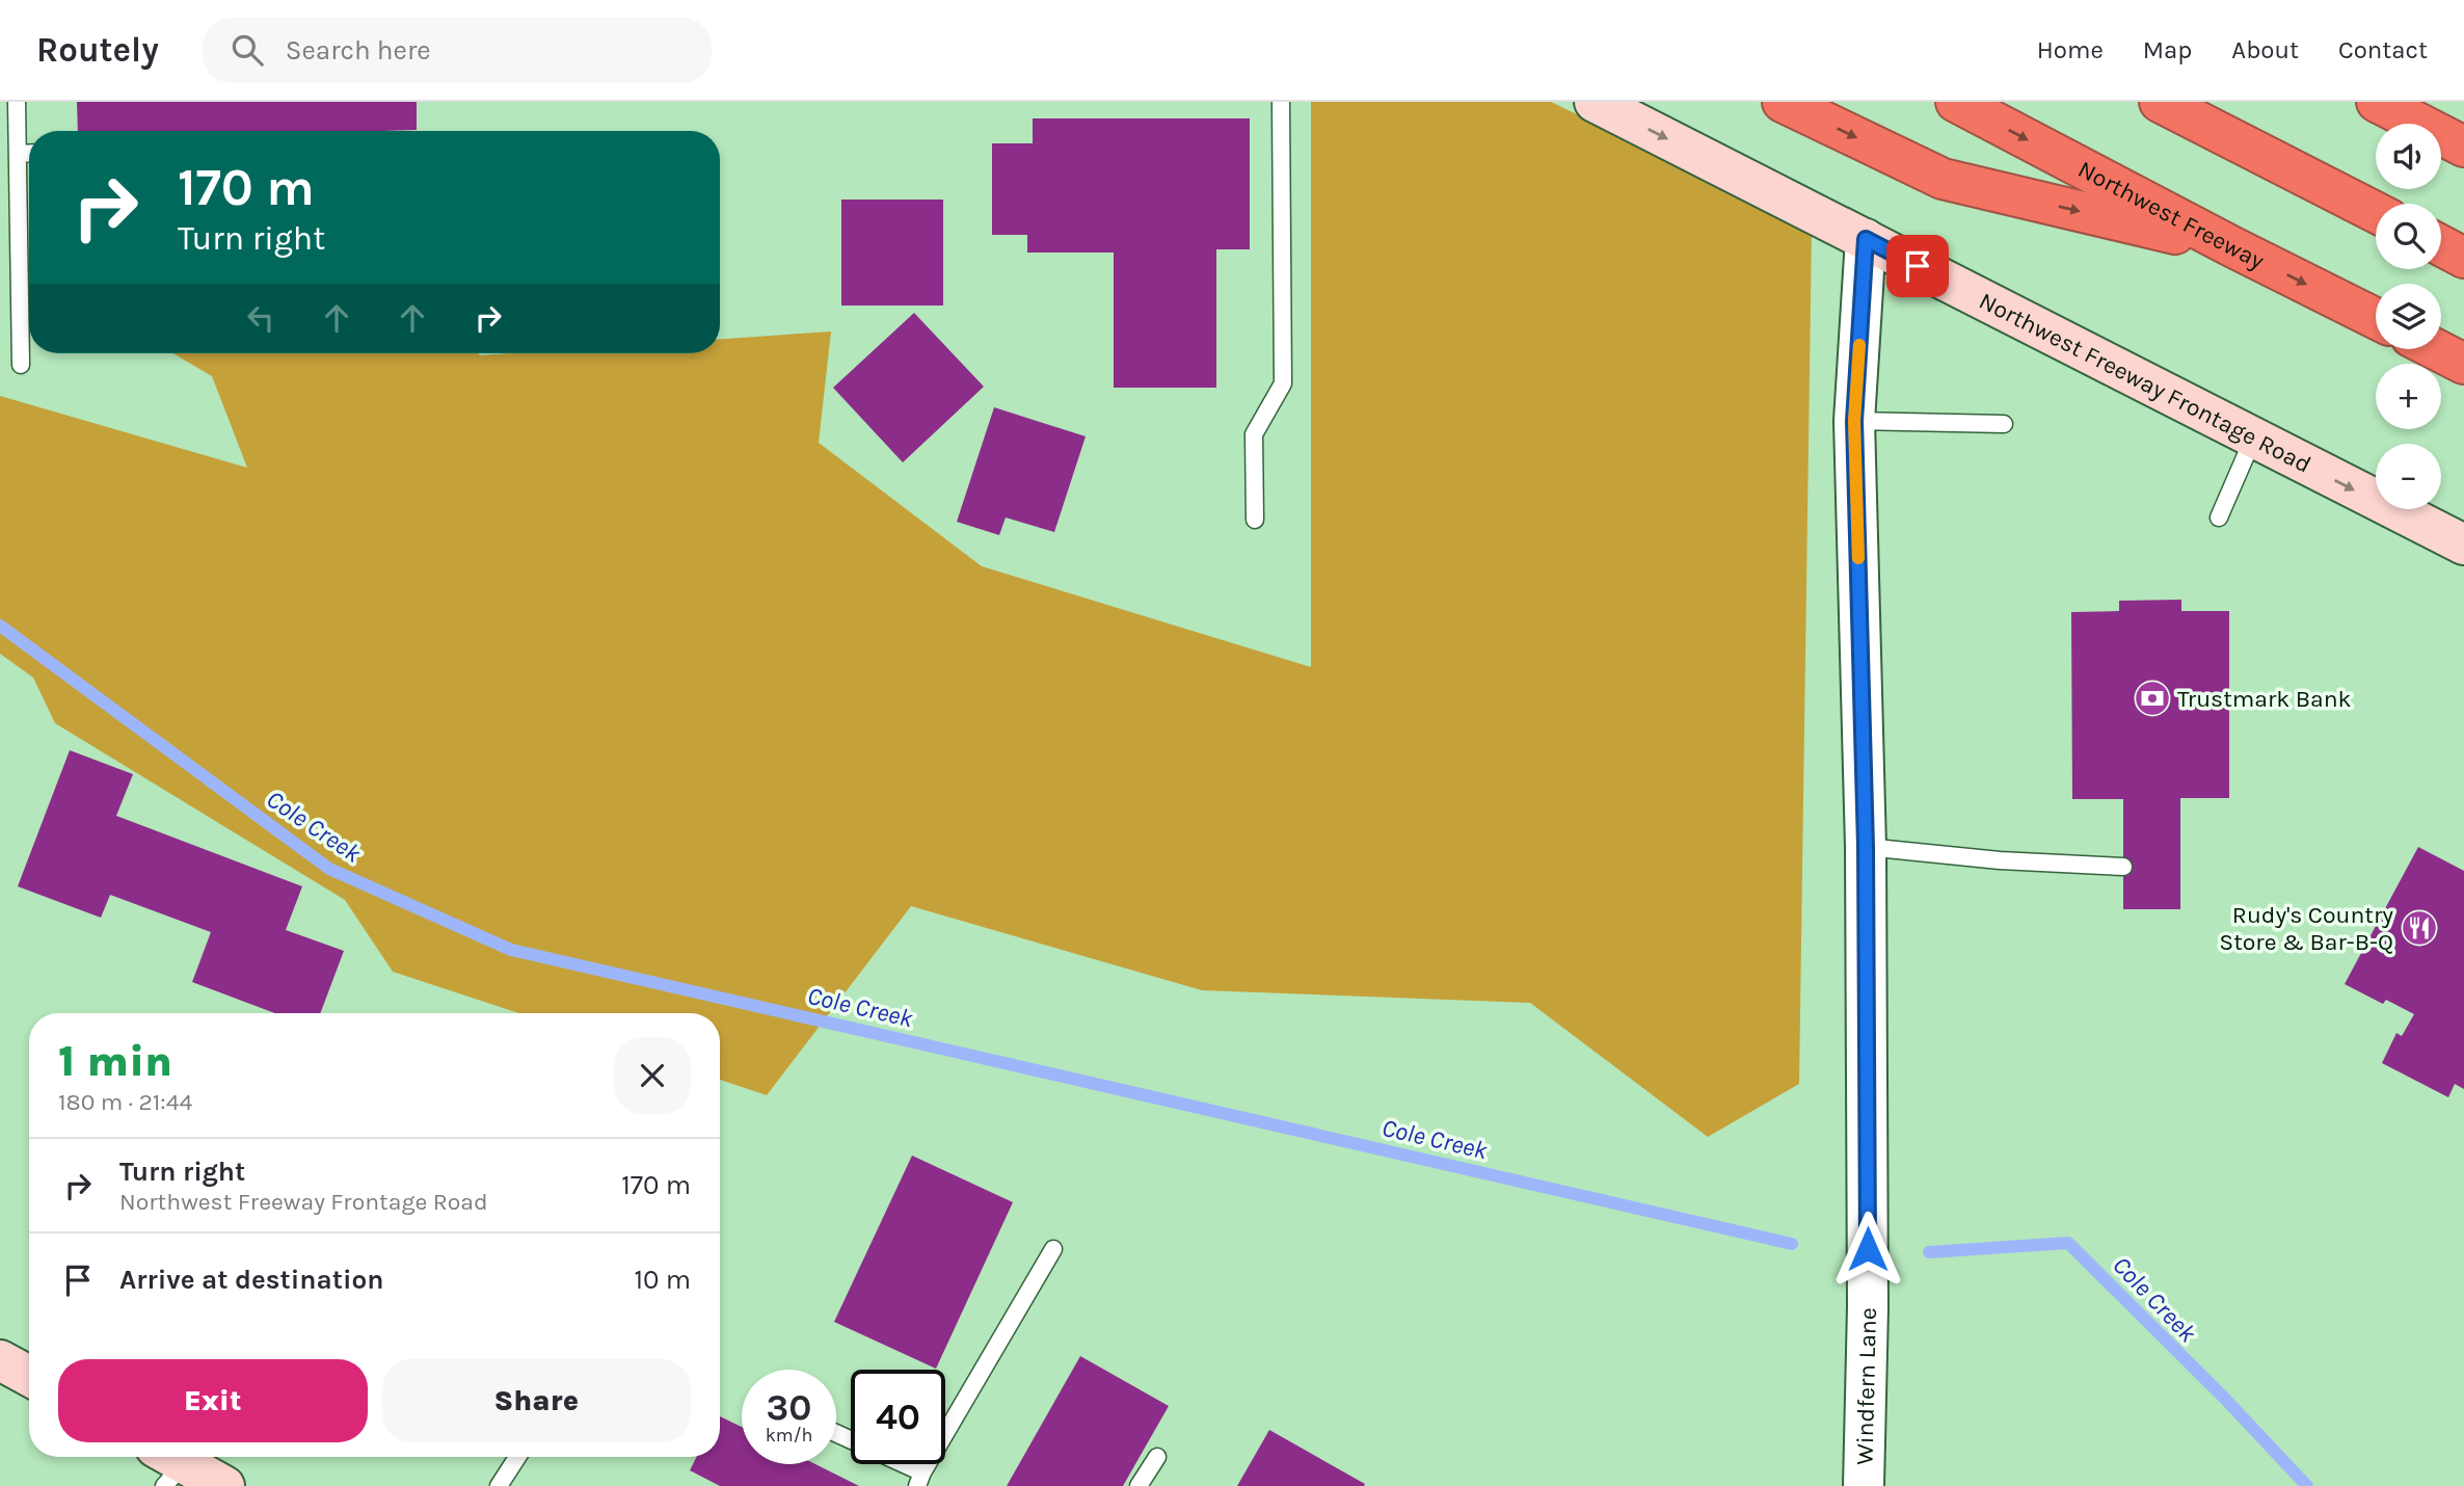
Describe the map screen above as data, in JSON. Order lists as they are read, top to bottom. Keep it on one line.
{"streets":{"highway":["Northwest Freeway"],"main road":["Northwest Freeway Frontage Road"],"street":["Windfern Lane"]},"crossings":[["Northwest Freeway Frontage Road","Windfern Lane"]],"one_way":["Northwest Freeway Frontage Road"],"water":["Cole Creek"],"places":{"bank":["Trustmark Bank"],"restaurant":["Rudy's Country Store & Bar-B-Q"]},"page":{"header":"Routely","search":"Search here","nav":["Home","Map","About","Contact"],"map_buttons":["+","−"],"turn":["170 m","Turn right"],"heading":["1 min","180 m · 21:44"],"list":[{"name":"Turn right","note":"Northwest Freeway Frontage Road","value":"170 m"},{"name":"Arrive at destination","value":"10 m"}],"buttons":["Exit","Share"],"speed":"30 km/h","limit":"40"}}
